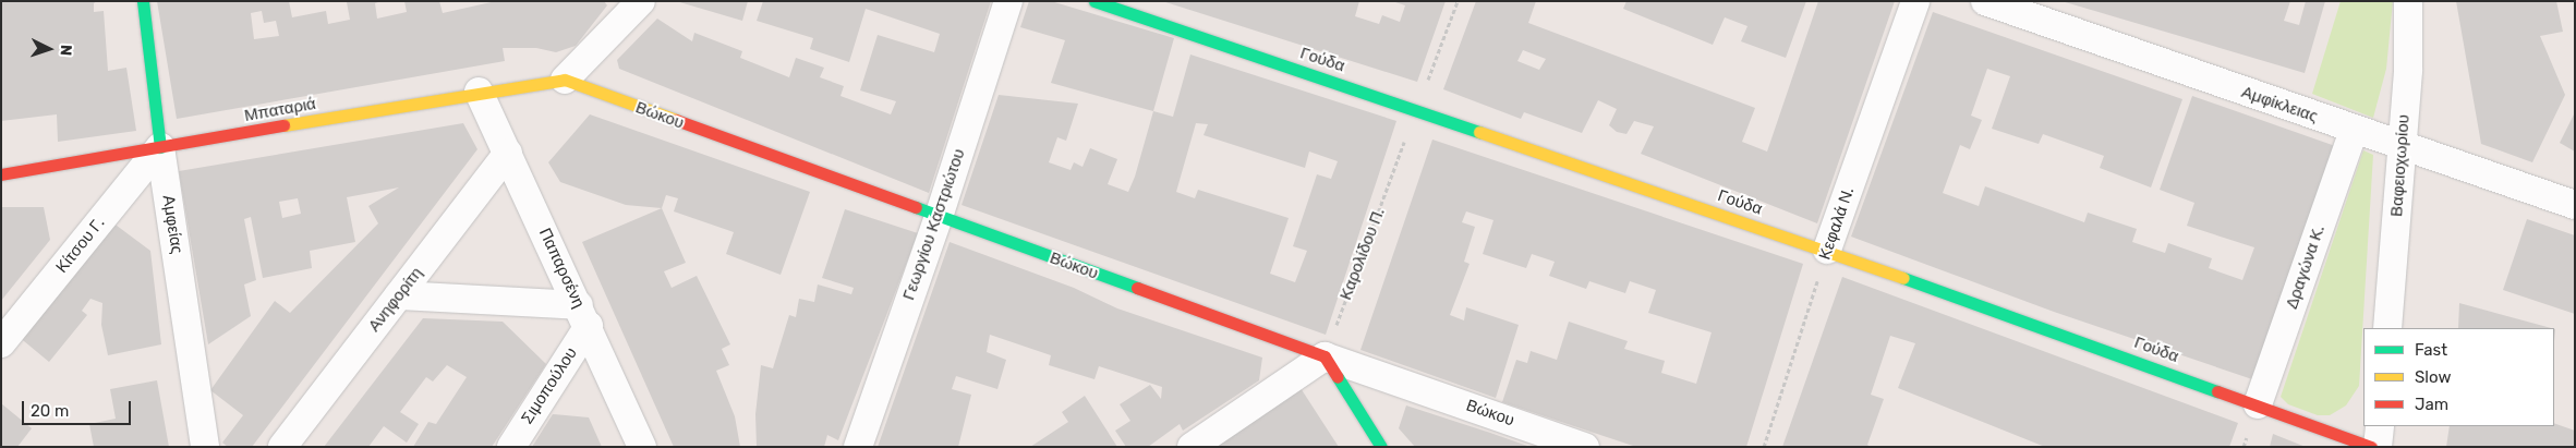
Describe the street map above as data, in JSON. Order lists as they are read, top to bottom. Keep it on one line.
{"streets":{"street":["Γούδα","Αμφίκλειας","Μπαταριά","Βώκου","Βαφειοχωρίου","Κεφαλά Ν.","Αμφείας","Γεωργίου Καστριώτου","Κίτσου Γ.","Δραγώνα Κ.","Παπαρσένη","Ανηφορίτη","Σιμοπούλου"],"path":["Καρολίδου Π."]},"crossings":[["Γούδα","Κεφαλά Ν."],["Γούδα","Καρολίδου Π."],["Γούδα","Δραγώνα Κ."],["Αμφίκλειας","Βαφειοχωρίου"],["Αμφίκλειας","Δραγώνα Κ."],["Μπαταριά","Βώκου"],["Μπαταριά","Αμφείας"],["Μπαταριά","Κίτσου Γ."],["Μπαταριά","Παπαρσένη"],["Βώκου","Γεωργίου Καστριώτου"],["Βώκου","Καρολίδου Π."],["Αμφείας","Κίτσου Γ."],["Παπαρσένη","Ανηφορίτη"],["Παπαρσένη","Σιμοπούλου"]],"legend":["Fast","Slow","Jam"],"scale_bar":"20 m","north":"right"}
